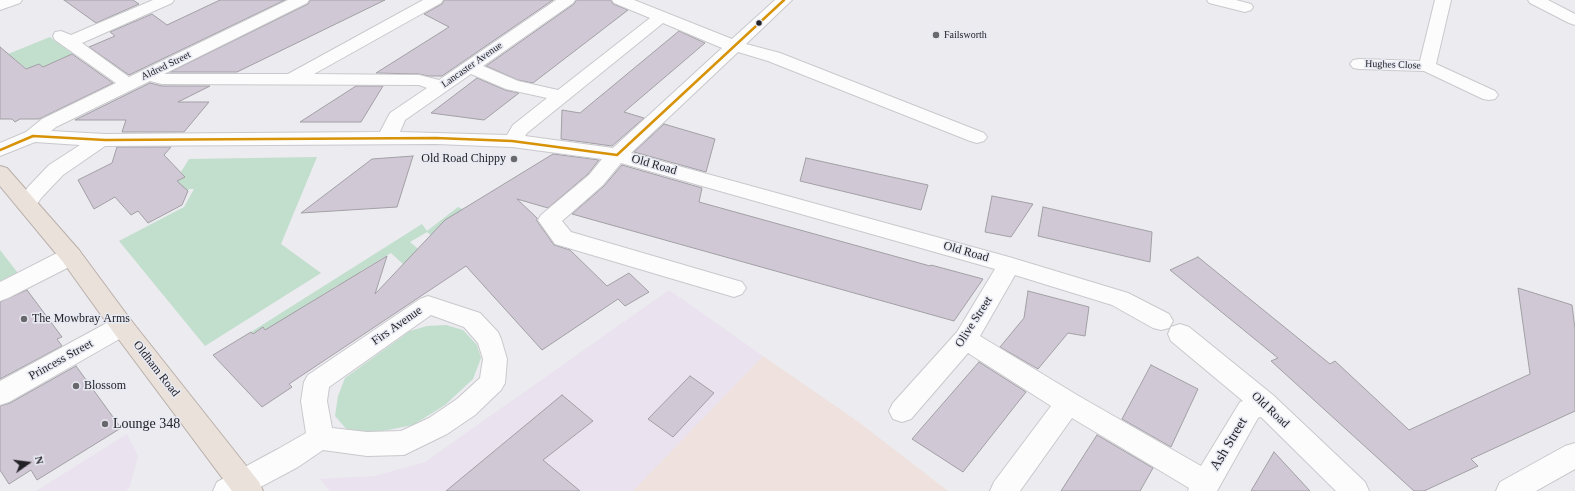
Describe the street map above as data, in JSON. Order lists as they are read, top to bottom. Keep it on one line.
{"streets":{"highway":["Oldham Road"],"street":["Lancaster Avenue","Hughes Close","Aldred Street","Old Road","Olive Street","Firs Avenue","Princess Street","Ash Street"]},"crossings":[["Lancaster Avenue","Old Road"],["Aldred Street","Old Road"],["Old Road","Olive Street"],["Old Road","Ash Street"],["Princess Street","Oldham Road"]],"places":["Failsworth","Old Road Chippy","The Mowbray Arms","Blossom","Lounge 348"],"north":"right"}
